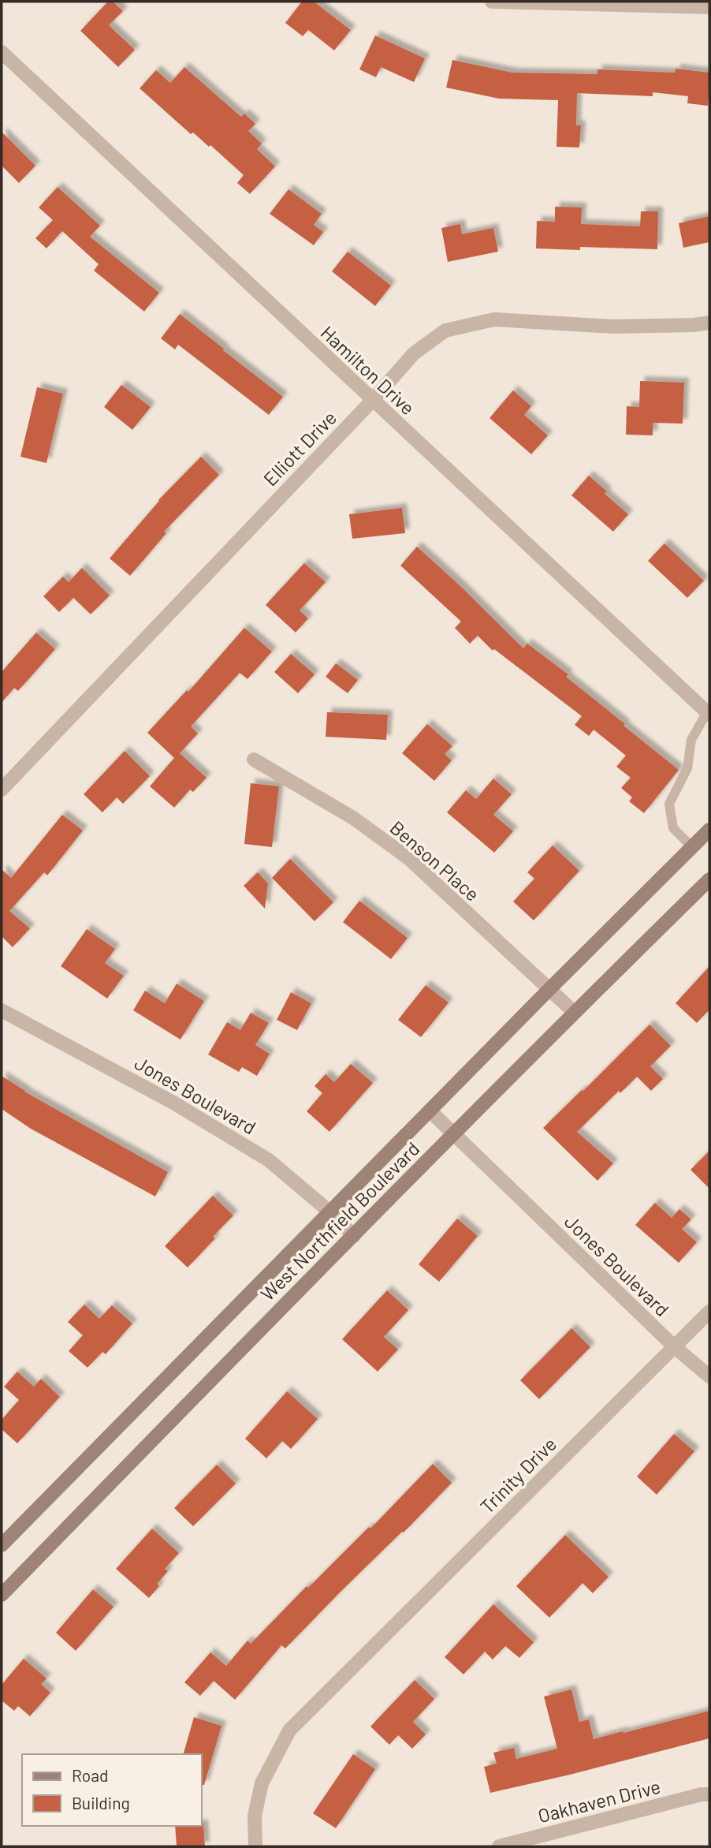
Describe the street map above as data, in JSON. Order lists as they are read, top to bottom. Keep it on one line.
{"streets":{"main road":["West Northfield Boulevard"],"street":["Hamilton Drive","Elliott Drive","Benson Place","Jones Boulevard","Trinity Drive","Oakhaven Drive"]},"crossings":[["Hamilton Drive","Elliott Drive"],["Benson Place","West Northfield Boulevard"],["Jones Boulevard","West Northfield Boulevard"],["Jones Boulevard","Trinity Drive"]],"legend":["Road","Building"]}
